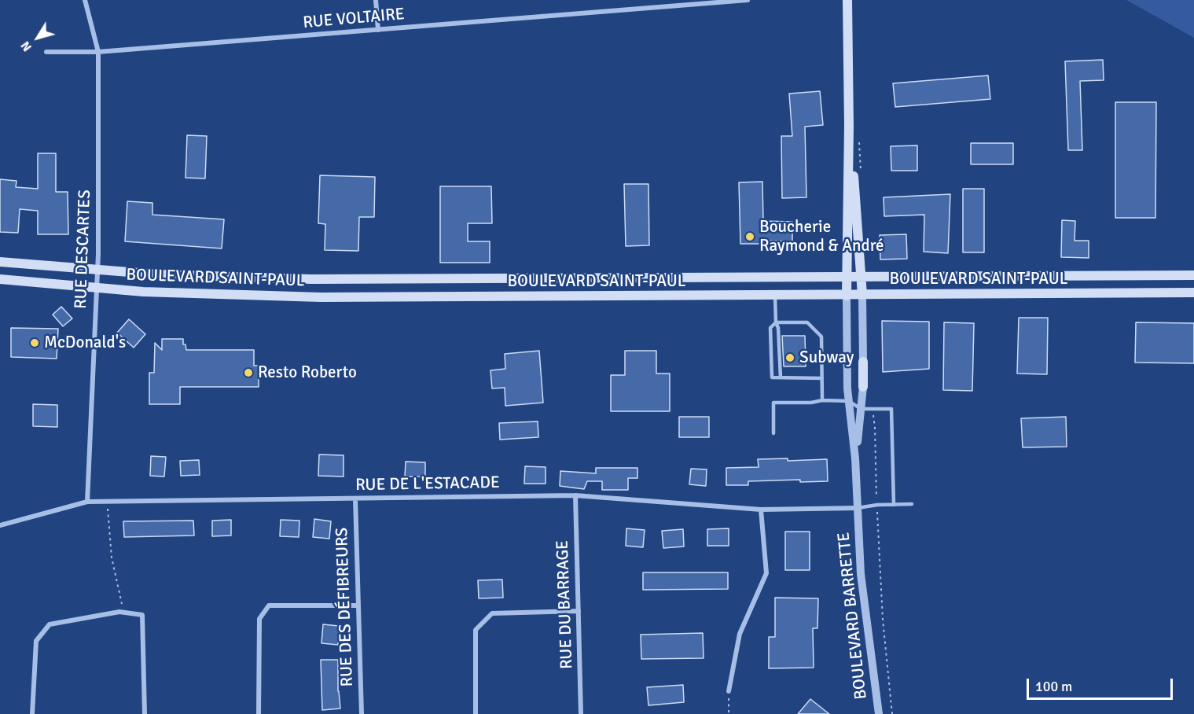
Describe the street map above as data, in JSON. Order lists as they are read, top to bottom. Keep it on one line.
{"streets":{"main road":["BOULEVARD SAINT-PAUL","BOULEVARD BARRETTE"],"street":["RUE VOLTAIRE","RUE DESCARTES","RUE DE L'ESTACADE","RUE DU BARRAGE","RUE DES DÉFIBREURS"]},"crossings":[["RUE VOLTAIRE","RUE DESCARTES"],["RUE DESCARTES","BOULEVARD SAINT-PAUL"],["RUE DESCARTES","RUE DE L'ESTACADE"],["BOULEVARD SAINT-PAUL","BOULEVARD BARRETTE"],["RUE DE L'ESTACADE","RUE DU BARRAGE"],["RUE DE L'ESTACADE","RUE DES DÉFIBREURS"],["RUE DE L'ESTACADE","BOULEVARD BARRETTE"]],"places":["Boucherie Raymond & André","McDonald's","Subway","Resto Roberto"],"scale_bar":"100 m","north":"bottom left"}
